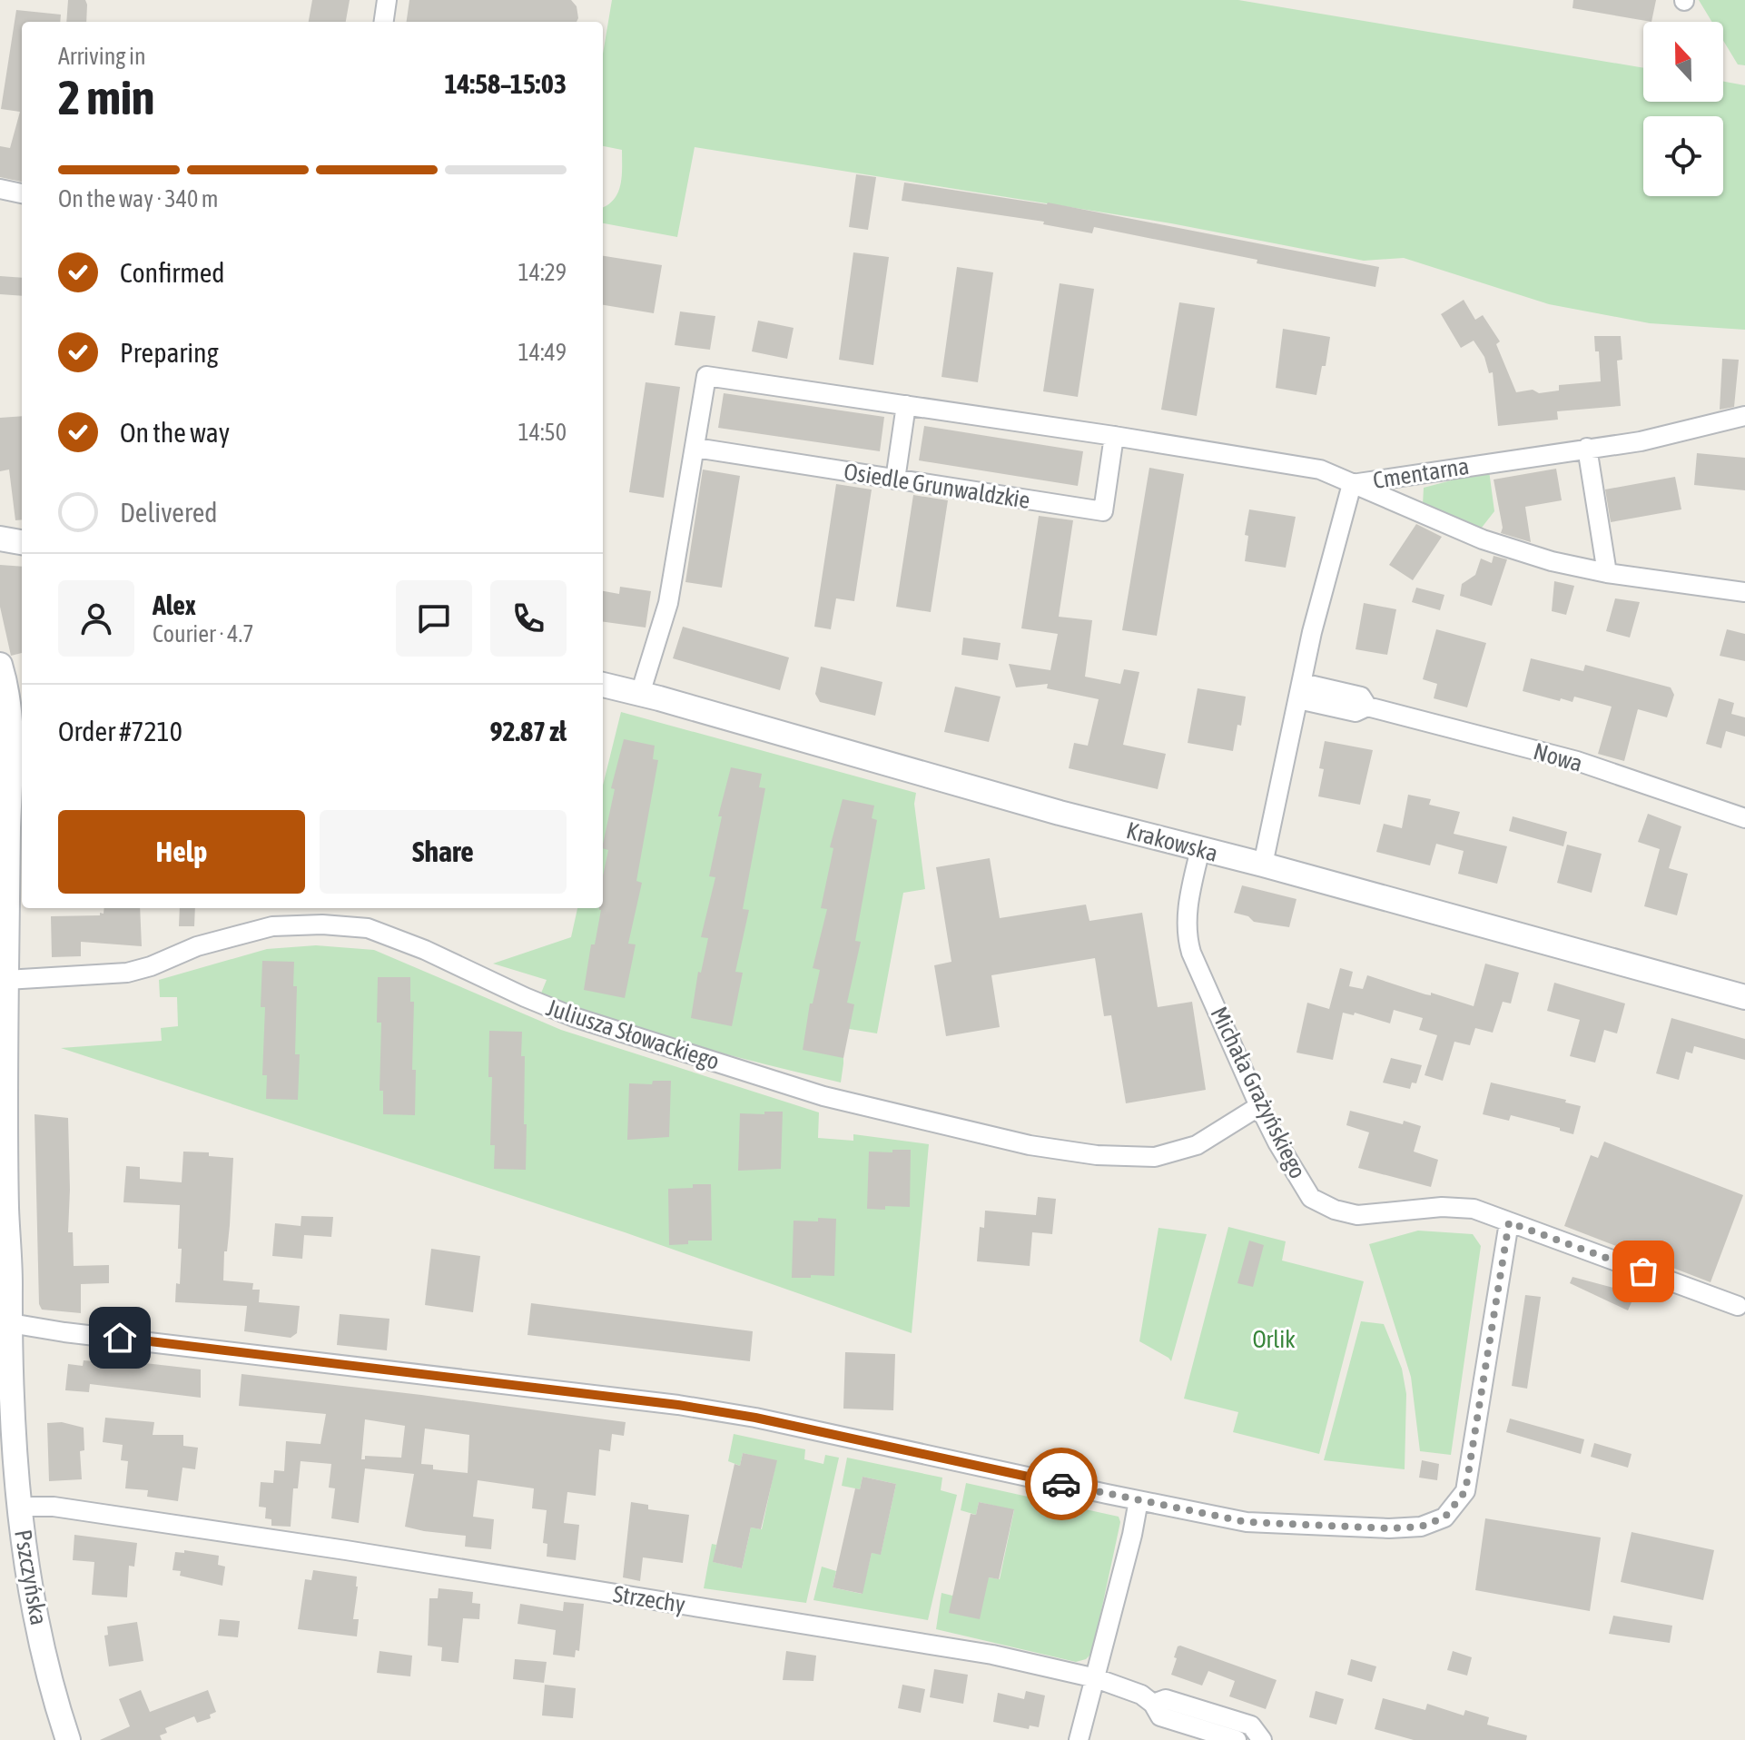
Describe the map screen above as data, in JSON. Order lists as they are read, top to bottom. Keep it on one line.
{"streets":{"street":["Cmentarna","Osiedle Grunwaldzkie","Nowa","Krakowska","Juliusza Słowackiego","Michała Grażyńskiego","Pszczyńska","Strzechy"]},"crossings":[["Cmentarna","Nowa"],["Cmentarna","Krakowska"],["Krakowska","Michała Grażyńskiego"],["Juliusza Słowackiego","Michała Grażyńskiego"],["Juliusza Słowackiego","Pszczyńska"],["Pszczyńska","Strzechy"]],"parks":["Orlik"],"north":"top","page":{"heading":["2 min","Arriving in","14:58–15:03"],"panel":["Alex","Courier · 4.7","Order #7210","92.87 zł"],"bar":"On the way · 340 m","list":[["Confirmed","14:29"],["Preparing","14:49"],["On the way","14:50"],"Delivered"],"buttons":["Help","Share"]}}
